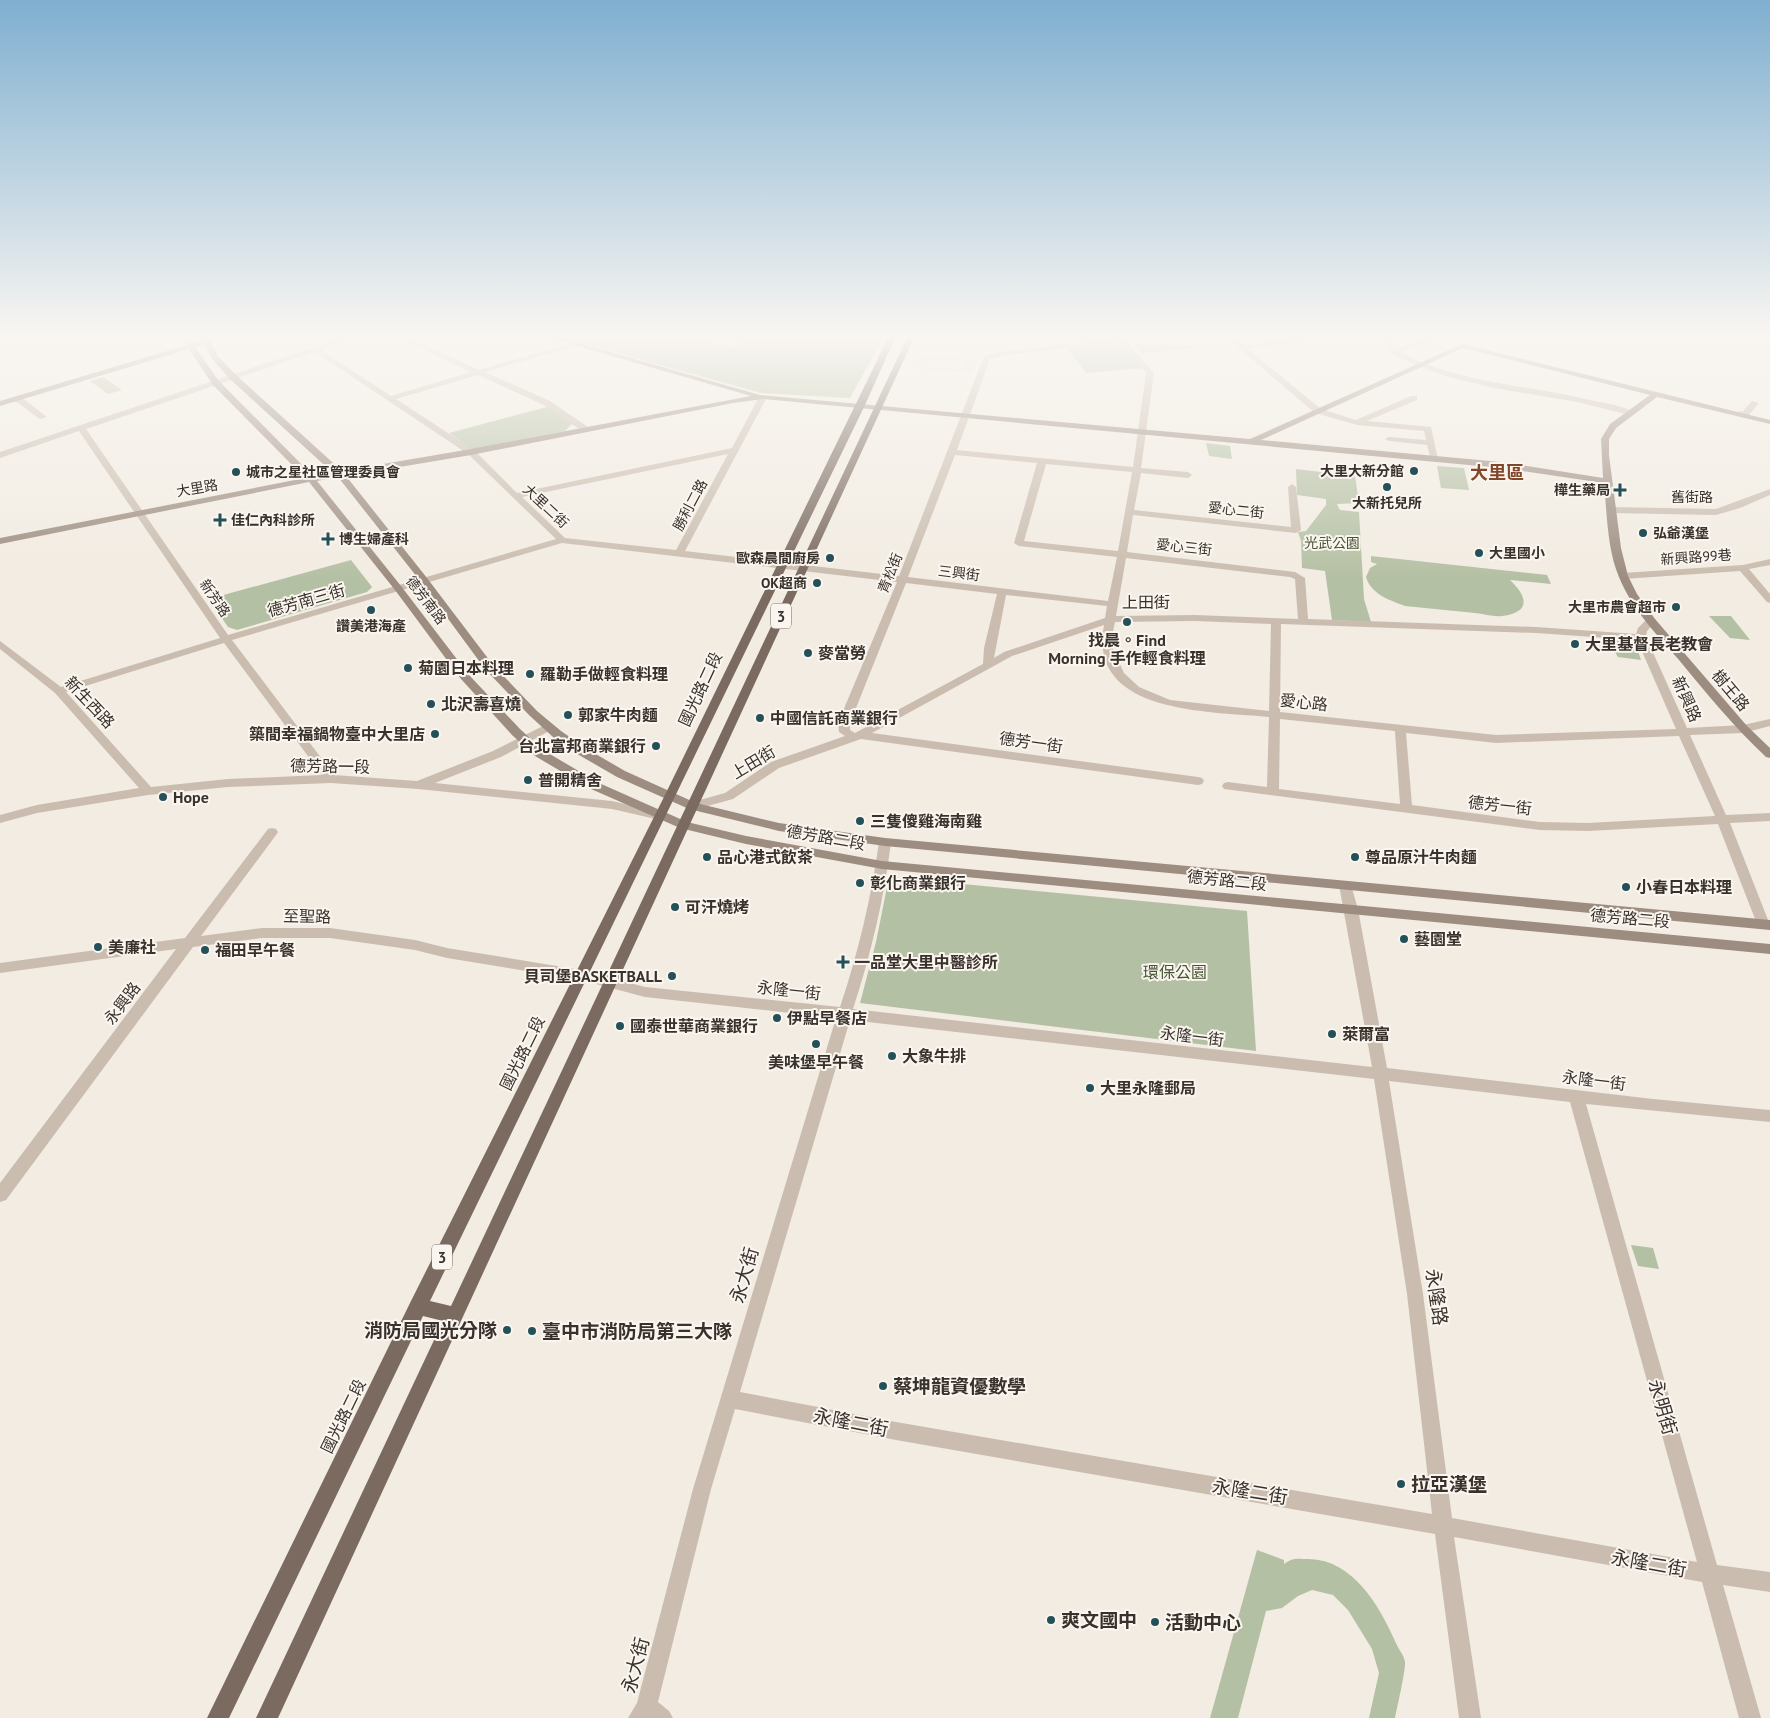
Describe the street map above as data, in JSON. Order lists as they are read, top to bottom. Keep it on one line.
{"streets":{"main road":["3","國光路二段"],"street":["大里路","舊街路","勝利二路","大里二街","愛心二街","愛心三街","新興路99巷","青松街","三興街","新芳路","德芳南三街","德芳南路","上田街","樹王路","新興路","新生西路","愛心路","德芳一街","德芳路一段","德芳路二段","至聖路","永隆一街","永興路","永大街","永隆路","永明街","永隆二街"]},"crossings":[["大里路","大里二街"],["大里路","新芳路"],["大里路","德芳南路"],["大里路","愛心路"],["勝利二路","大里二街"],["大里二街","三興街"],["大里二街","德芳南三街"],["大里二街","3"],["大里二街","國光路二段"],["愛心二街","愛心路"],["愛心三街","上田街"],["愛心三街","愛心路"],["青松街","三興街"],["青松街","上田街"],["青松街","德芳一街"],["三興街","3"],["三興街","愛心路"],["新芳路","德芳南三街"],["新芳路","德芳路一段"],["德芳南三街","德芳南路"],["德芳南三街","新生西路"],["德芳南路","上田街"],["德芳南路","3"],["德芳南路","國光路二段"],["德芳南路","德芳路一段"],["德芳南路","德芳路二段"],["上田街","3"],["上田街","新興路"],["上田街","愛心路"],["上田街","德芳一街"],["上田街","德芳路二段"],["3","德芳路二段"],["3","至聖路"],["3","永隆一街"],["國光路二段","德芳路一段"],["國光路二段","至聖路"],["樹王路","愛心路"],["新興路","愛心路"],["新興路","德芳一街"],["新興路","德芳路二段"],["新生西路","德芳路一段"],["德芳路二段","永大街"],["德芳路二段","永隆路"],["至聖路","永隆一街"],["至聖路","永興路"],["永隆一街","永大街"],["永隆一街","永隆路"],["永隆一街","永明街"],["永大街","永隆二街"],["永隆路","永隆二街"],["永明街","永隆二街"]],"districts":["大里區"],"parks":["光武公園","環保公園"],"places":{"other":["大里大新分館","城市之星社區管理委員會","大新托兒所","弘爺漢堡","大里國小","歐森晨間廚房","OK超商","大里市農會超市","讚美港海產","找晨。Find Morning 手作輕食料理","大里基督長老教會","麥當勞","菊園日本料理","羅勒手做輕食料理","北沢壽喜燒","郭家牛肉麵","中國信託商業銀行","築間幸福鍋物臺中大里店","台北富邦商業銀行","普開精舍","Hope","三隻傻雞海南雞","品心港式飲茶","尊品原汁牛肉麵","彰化商業銀行","小春日本料理","可汗燒烤","藝園堂","美廉社","福田早午餐","貝司堡BASKETBALL","伊點早餐店","國泰世華商業銀行","萊爾富","美味堡早午餐","大象牛排","大里永隆郵局","消防局國光分隊","臺中市消防局第三大隊","蔡坤龍資優數學","拉亞漢堡","爽文國中","活動中心"],"health":["樺生藥局","佳仁內科診所","博生婦產科","一品堂大里中醫診所"]}}
